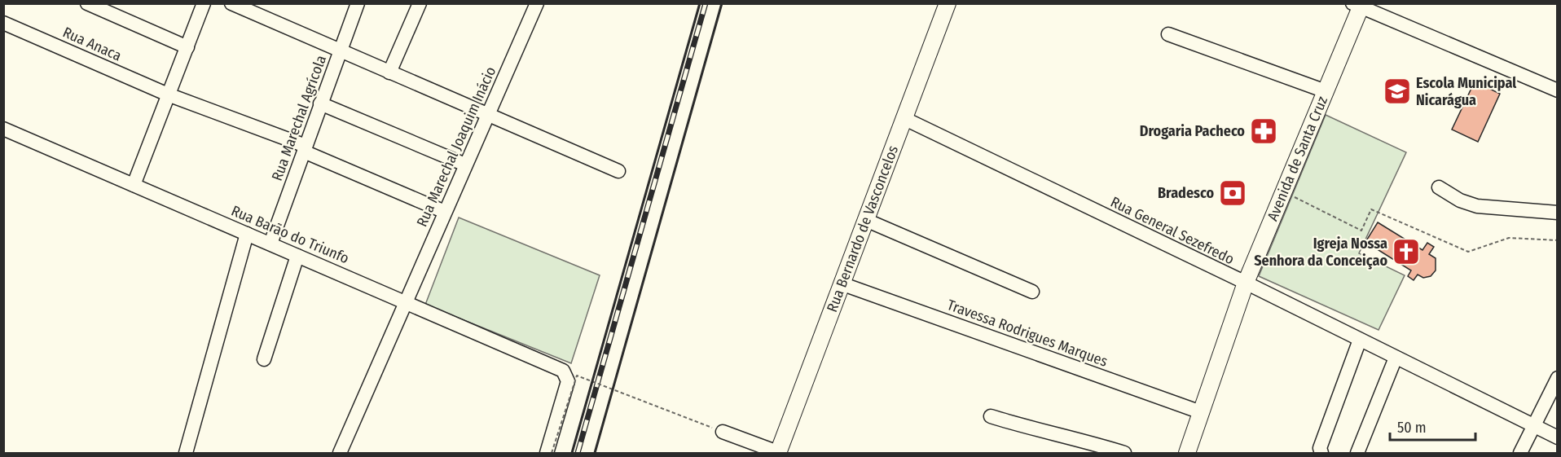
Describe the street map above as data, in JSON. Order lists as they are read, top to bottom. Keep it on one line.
{"streets":{"main road":["Avenida de Santa Cruz","Rua Bernardo de Vasconcelos"],"street":["Rua Anaca","Rua Marechal Agrícola","Rua Marechal Joaquim Inácio","Rua General Sezefredo","Rua Barão do Triunfo","Travessa Rodrigues Marques"]},"crossings":[["Rua Anaca","Rua Marechal Agrícola"],["Rua Anaca","Rua Marechal Joaquim Inácio"],["Rua Marechal Agrícola","Rua Barão do Triunfo"],["Rua Marechal Joaquim Inácio","Rua Barão do Triunfo"],["Avenida de Santa Cruz","Rua General Sezefredo"],["Avenida de Santa Cruz","Travessa Rodrigues Marques"],["Rua Bernardo de Vasconcelos","Rua General Sezefredo"],["Rua Bernardo de Vasconcelos","Travessa Rodrigues Marques"]],"places":{"school or university":["Escola Municipal Nicarágua"],"pharmacy":["Drogaria Pacheco"],"bank":["Bradesco"],"church":["Igreja Nossa Senhora da Conceiçao"]},"scale_bar":"50 m"}
